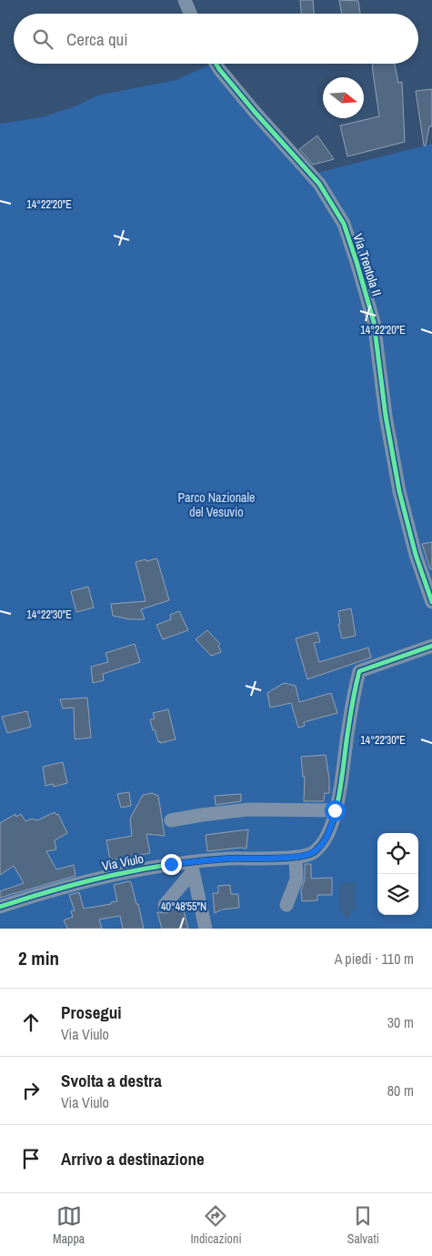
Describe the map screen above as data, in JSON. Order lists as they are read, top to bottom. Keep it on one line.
{"streets":{"street":["Via Trentola II","Via Viulo"]},"parks":["Parco Nazionale del Vesuvio"],"north":"right","page":{"search":"Cerca qui","heading":["2 min","A piedi · 110 m"],"list":[["Prosegui","Via Viulo","30 m"],["Svolta a destra","Via Viulo","80 m"],"Arrivo a destinazione"],"nav":["Mappa","Indicazioni","Salvati"]},"coordinates":["14°22'20\"E","14°22'30\"E","40°48'55\"N"]}
